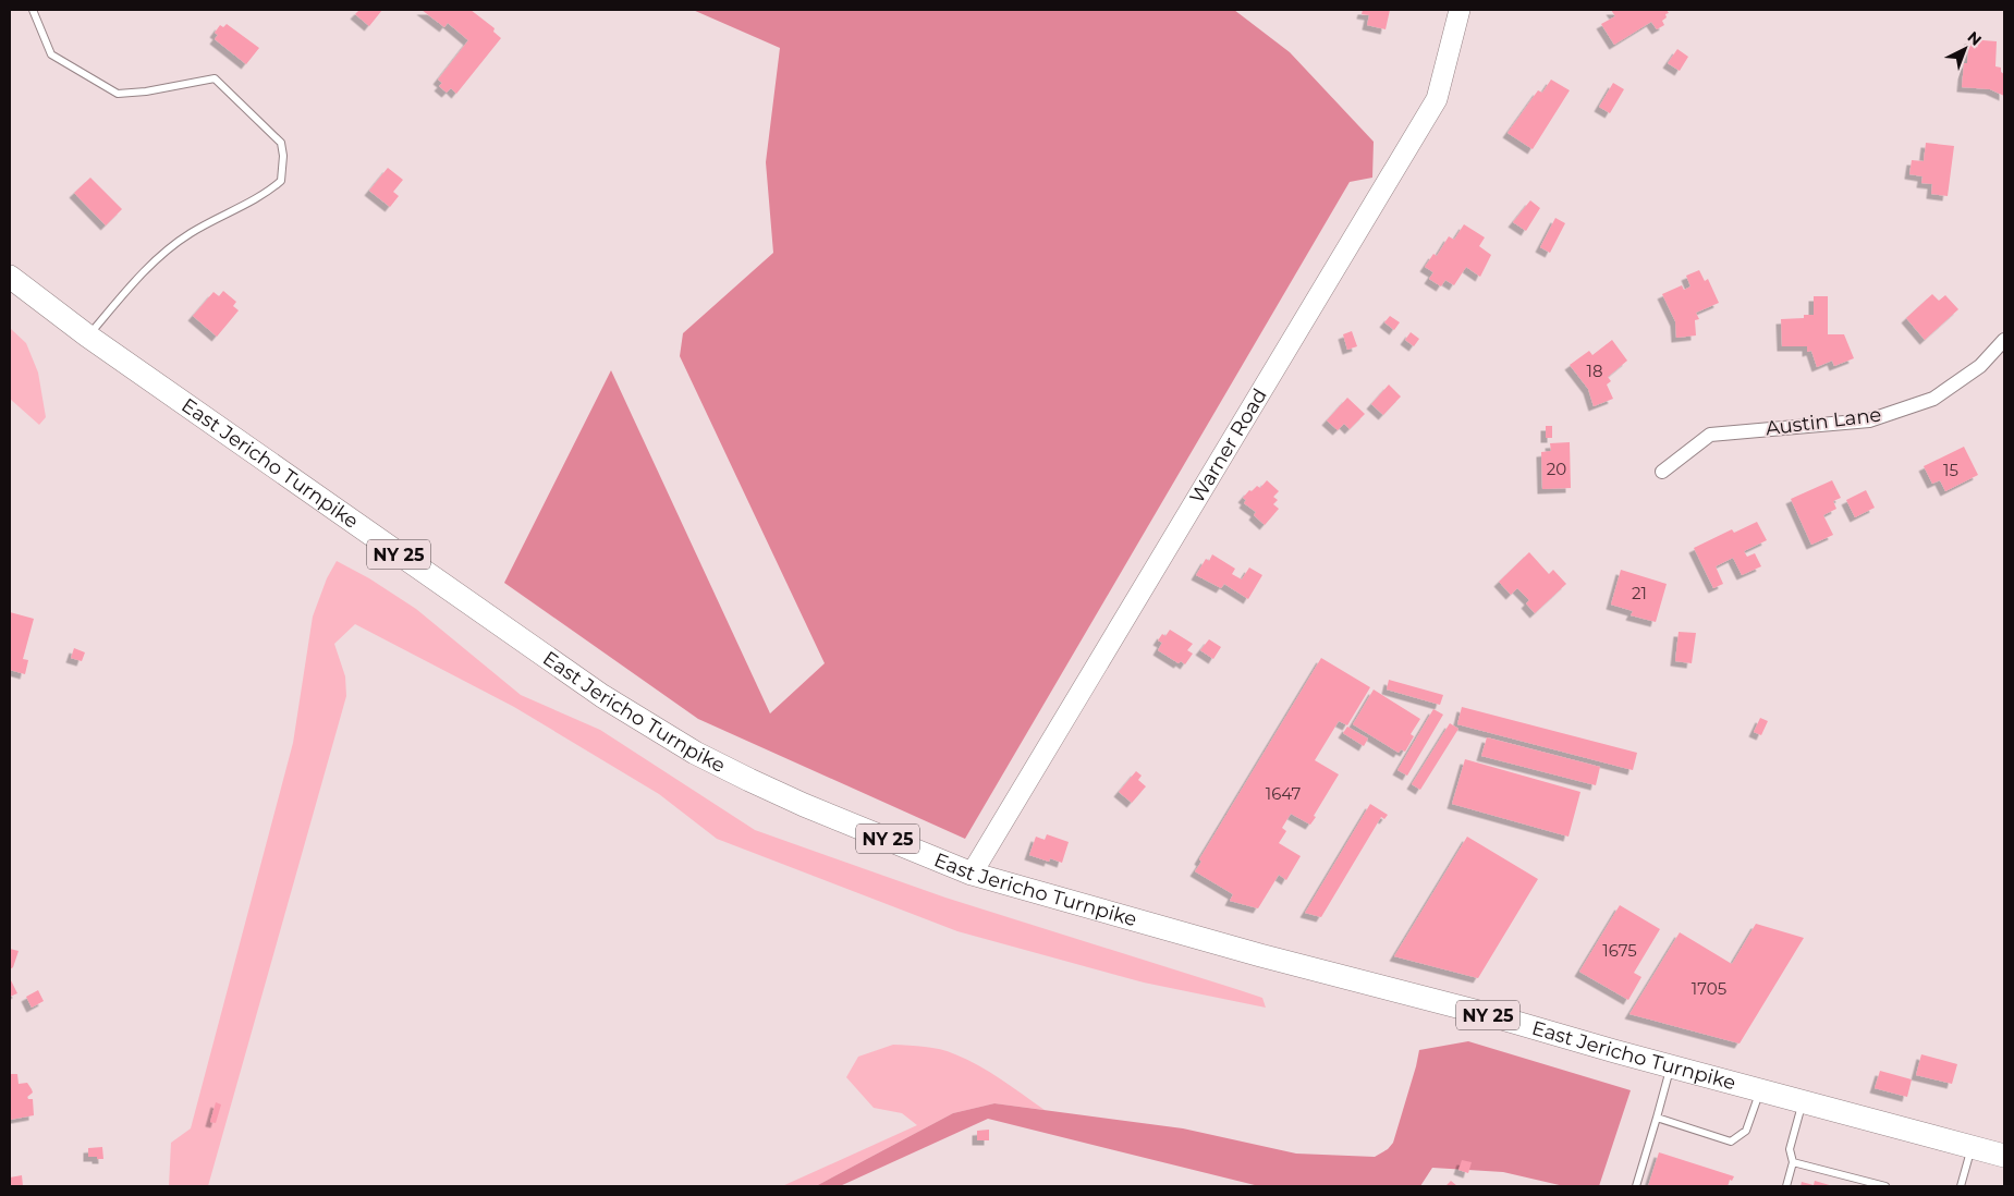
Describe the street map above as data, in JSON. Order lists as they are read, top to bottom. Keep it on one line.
{"streets":{"main road":["East Jericho Turnpike","NY 25"],"street":["Austin Lane","Warner Road"]},"crossings":[["Warner Road","East Jericho Turnpike"]],"house_numbers":["18","20","15","21","1647","1675","1705"],"north":"top right"}
